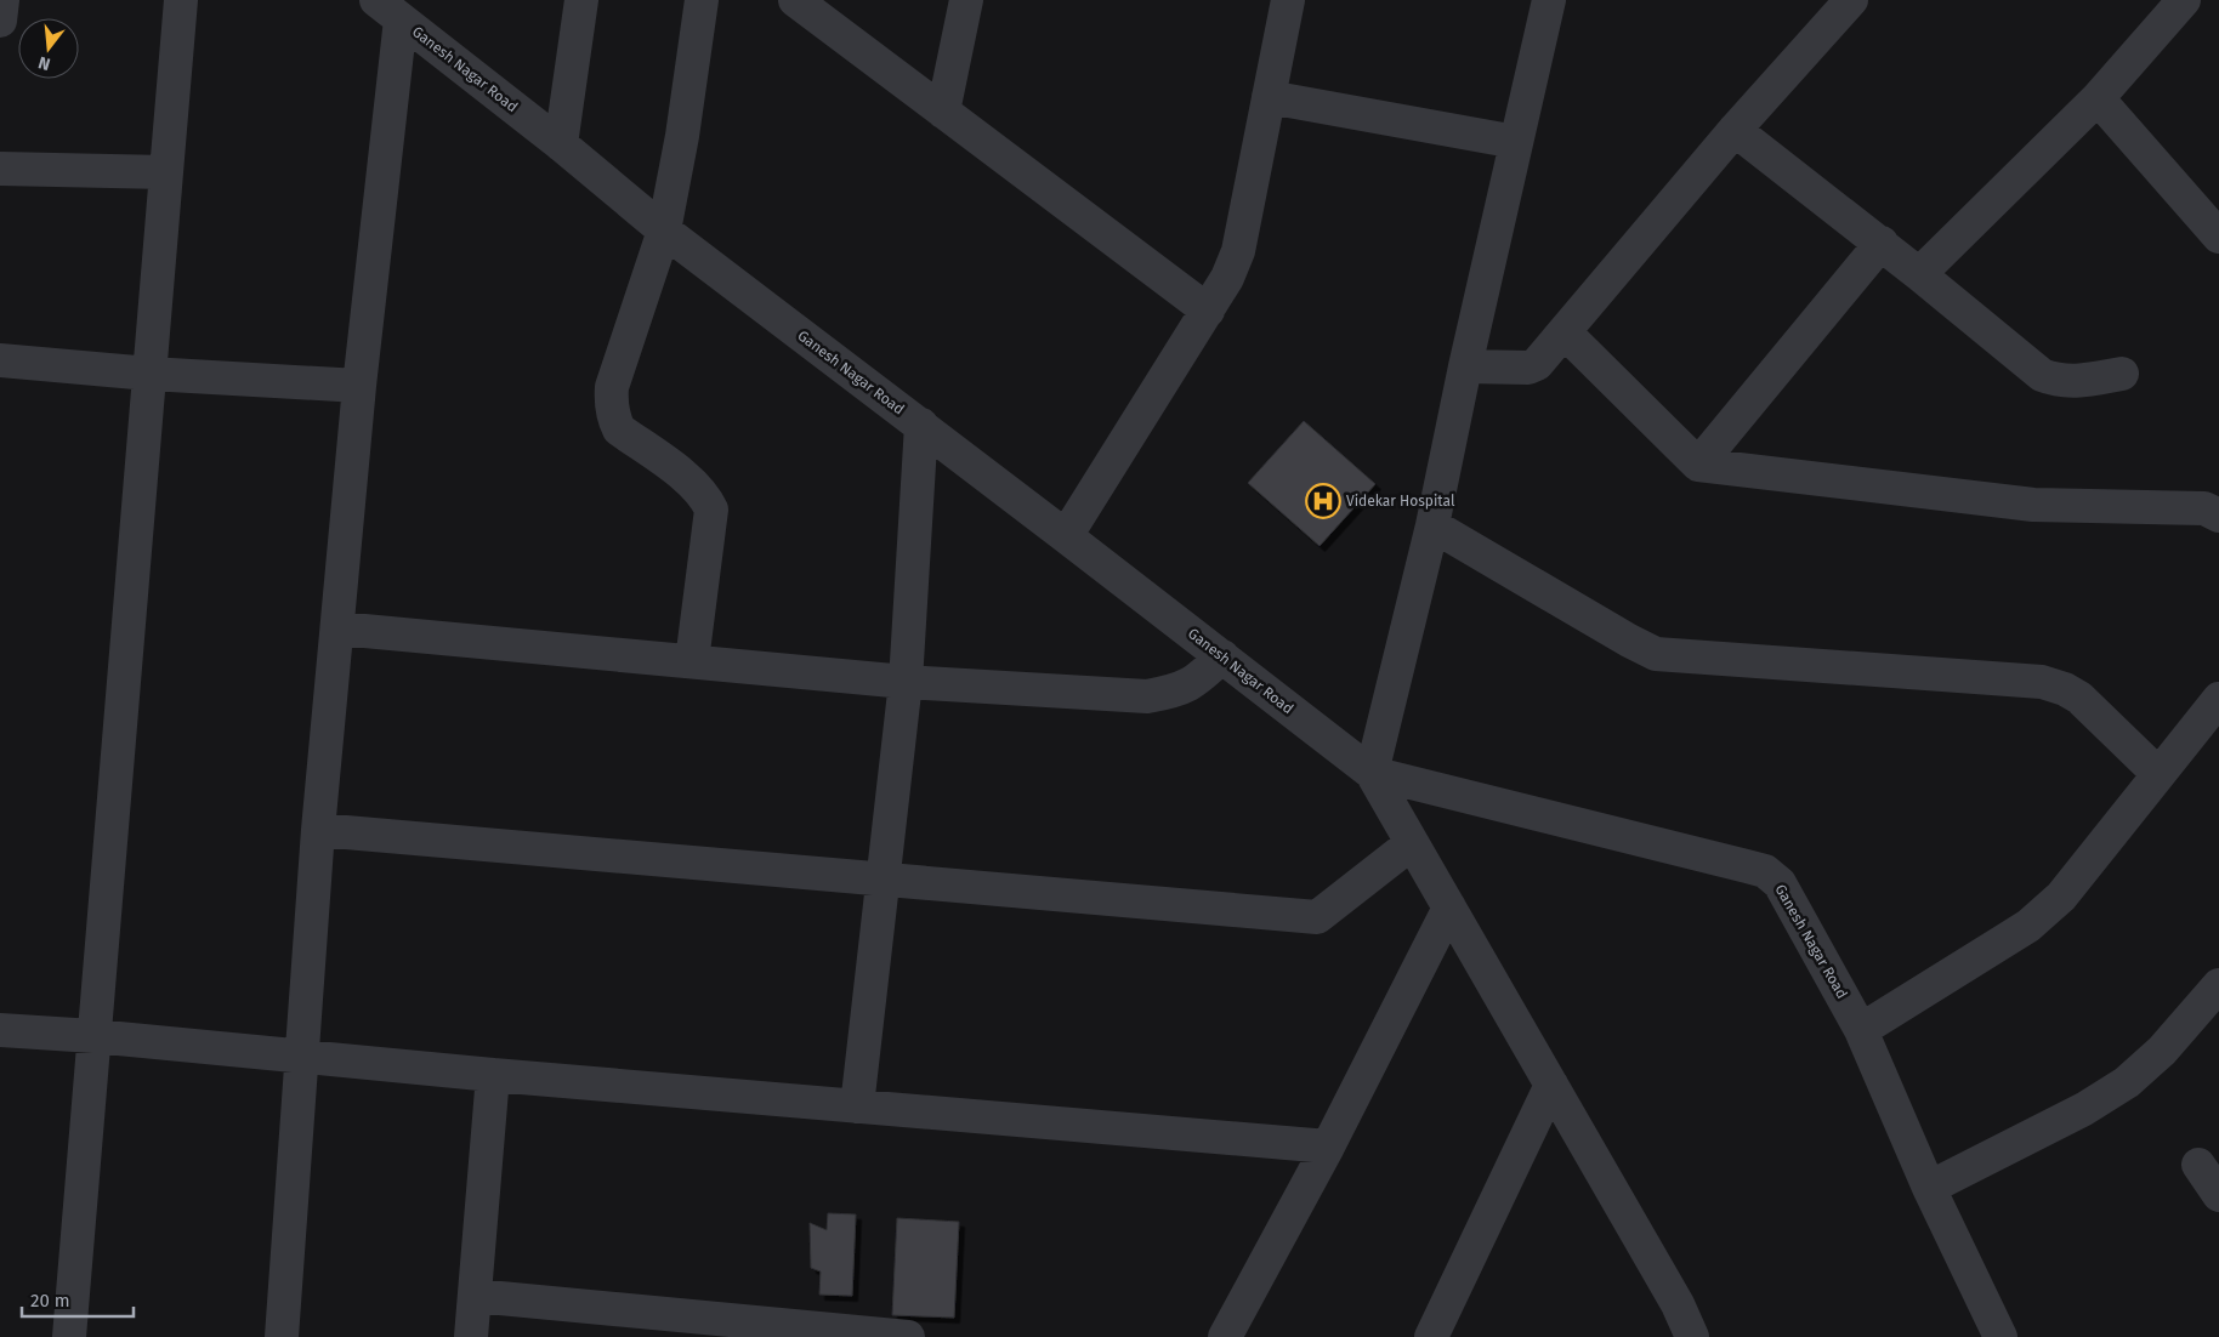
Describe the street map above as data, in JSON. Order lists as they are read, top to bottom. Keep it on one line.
{"streets":{"street":["Ganesh Nagar Road"]},"places":{"hospital":["Videkar Hospital"]},"scale_bar":"20 m","north":"bottom"}
